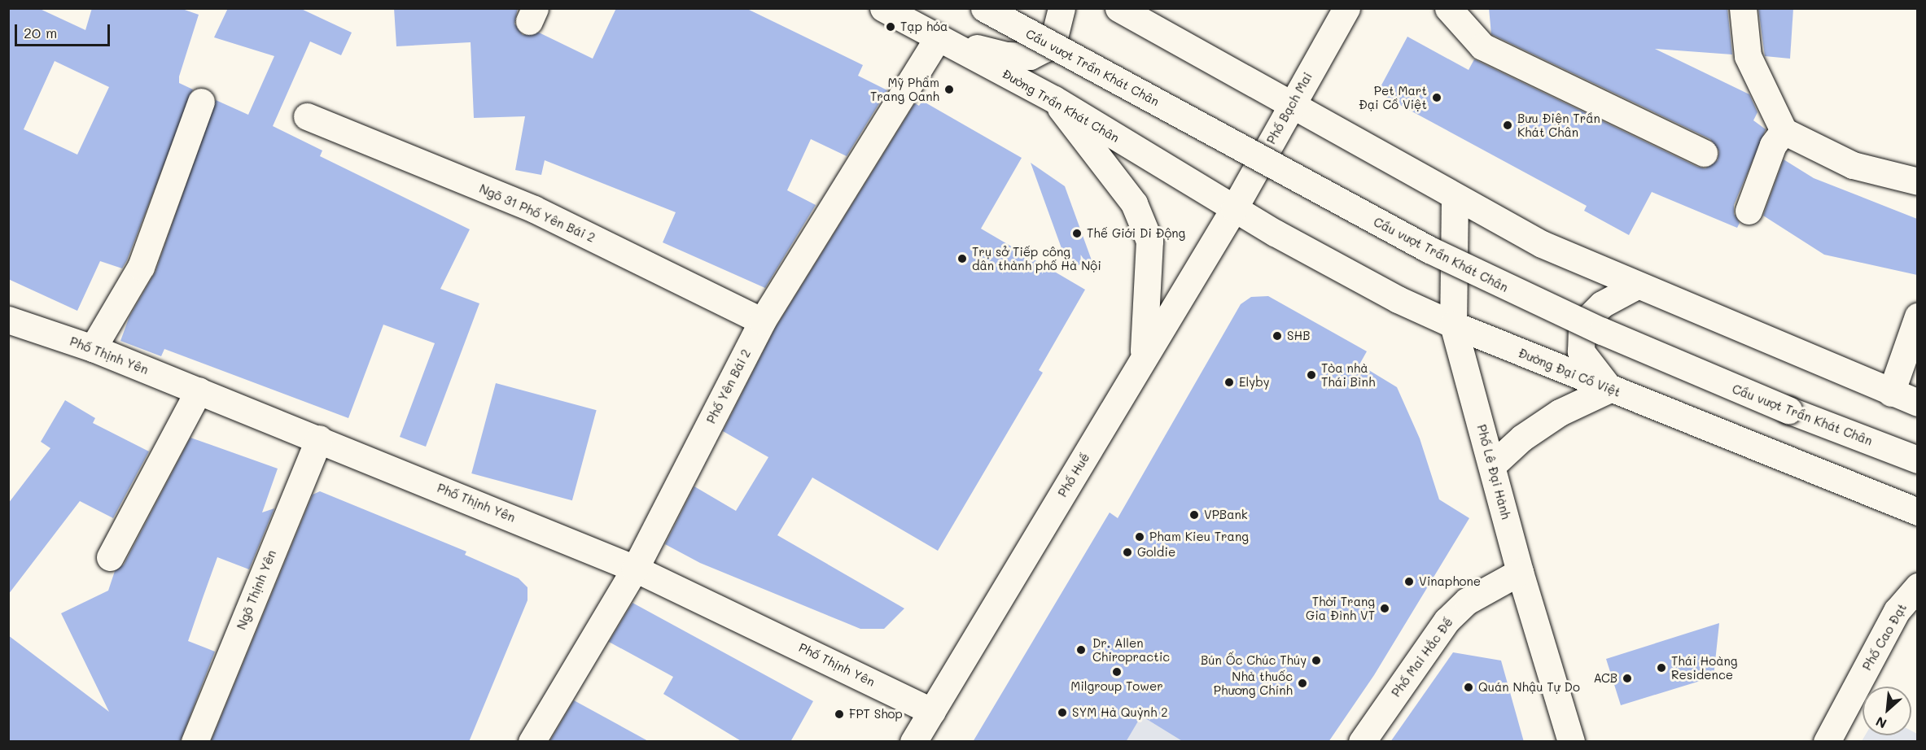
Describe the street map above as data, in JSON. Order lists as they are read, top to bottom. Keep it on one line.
{"streets":{"main road":["Cầu vượt Trần Khát Chân","Đường Trần Khát Chân","Phố Bạch Mai","Ngõ 31 Phố Yên Bái 2","Phố Thịnh Yên","Đường Đại Cồ Việt","Phố Yên Bái 2","Phố Lê Đại Hành","Phố Huế","Ngõ Thịnh Yên","Phố Cao Đạt","Phố Mai Hắc Đế"]},"crossings":[["Đường Trần Khát Chân","Phố Bạch Mai"],["Đường Trần Khát Chân","Đường Đại Cồ Việt"],["Đường Trần Khát Chân","Phố Yên Bái 2"],["Đường Trần Khát Chân","Phố Huế"],["Phố Bạch Mai","Đường Đại Cồ Việt"],["Phố Bạch Mai","Phố Huế"],["Ngõ 31 Phố Yên Bái 2","Phố Yên Bái 2"],["Phố Thịnh Yên","Phố Yên Bái 2"],["Phố Thịnh Yên","Phố Huế"],["Phố Thịnh Yên","Ngõ Thịnh Yên"],["Đường Đại Cồ Việt","Phố Lê Đại Hành"],["Đường Đại Cồ Việt","Phố Huế"],["Phố Lê Đại Hành","Phố Mai Hắc Đế"]],"places":["Tạp hóa","Mỹ Phẩm Trang Oanh","Pet Mart Đại Cồ Việt","Bưu Điện Trần Khát Chân","Thế Giới Di Động","Trụ sở Tiếp công dân thành phố Hà Nội","SHB","Tòa nhà Thái Bình","Elyby","VPBank","Pham Kieu Trang","Goldie","Vinaphone","Thời Trang Gia Đình VT","Dr. Allen Chiropractic","Bún Ốc Chúc Thúy","Thái Hoàng Residence","Milgroup Tower","ACB","Nhà thuốc Phương Chính","Quán Nhậu Tự Do","SYM Hà Quỳnh 2","FPT Shop"],"scale_bar":"20 m","north":"bottom left"}
